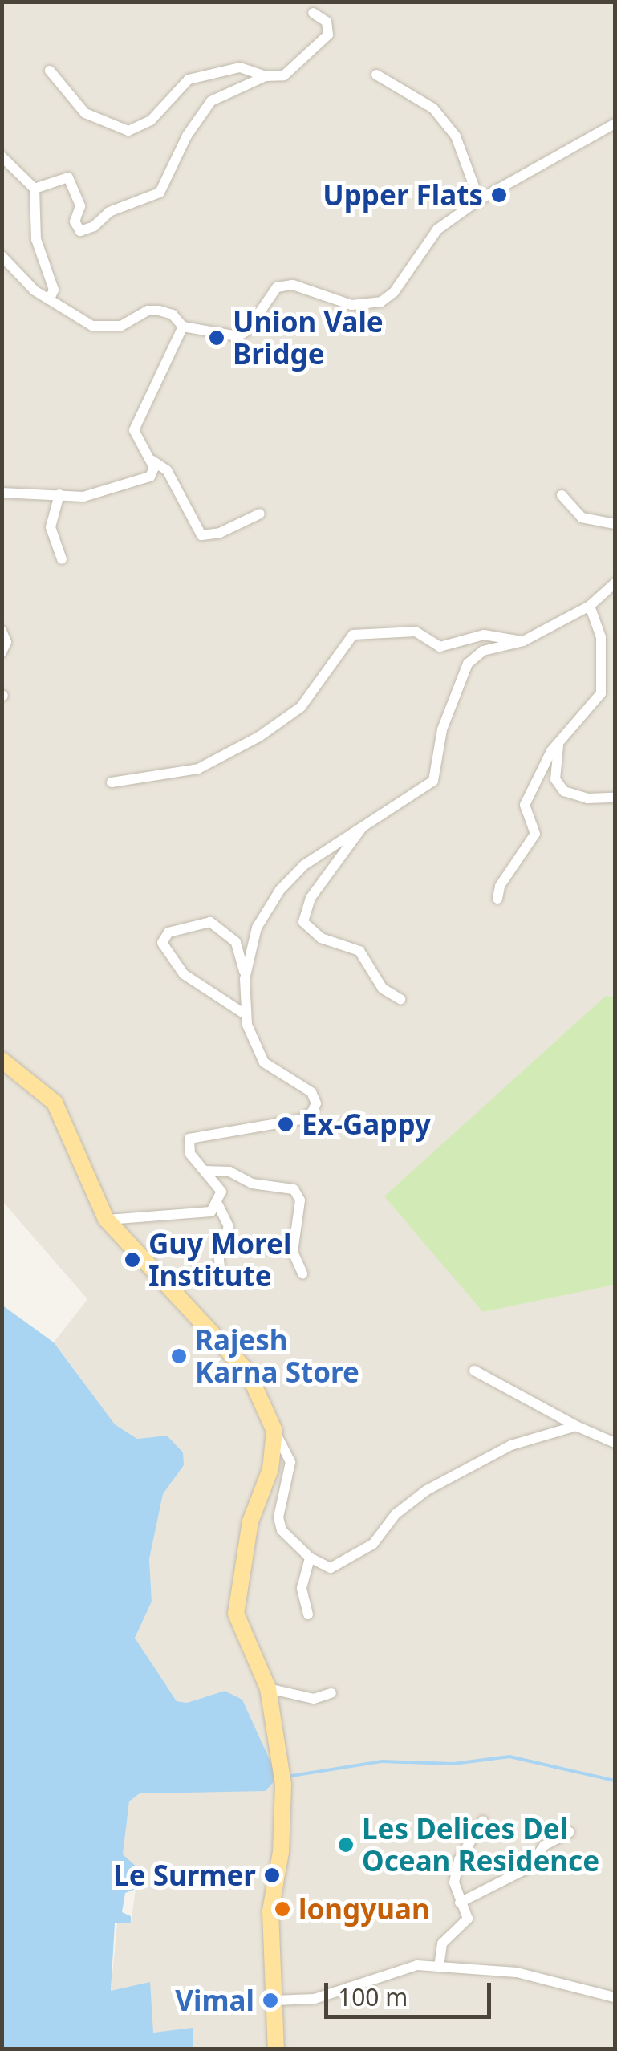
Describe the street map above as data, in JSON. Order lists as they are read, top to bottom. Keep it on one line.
{"places":["Upper Flats","Union Vale Bridge","Ex-Gappy","Guy Morel Institute","Rajesh Karna Store","Les Delices Del Ocean Residence","Le Surmer","longyuan","Vimal"],"scale_bar":"100 m"}
